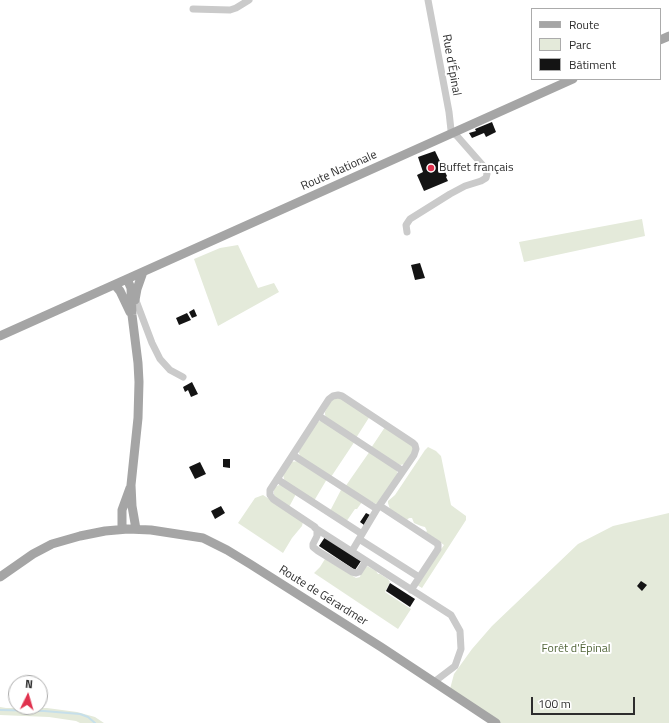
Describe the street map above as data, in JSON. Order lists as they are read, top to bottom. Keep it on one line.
{"streets":{"main road":["Route Nationale","Route de Gérardmer"],"street":["Rue d’Épinal"]},"crossings":[["Rue d’Épinal","Route Nationale"]],"parks":["Forêt d'Épinal"],"places":["Buffet français"],"legend":["Route","Parc","Bâtiment"],"scale_bar":"100 m","north":"top"}
